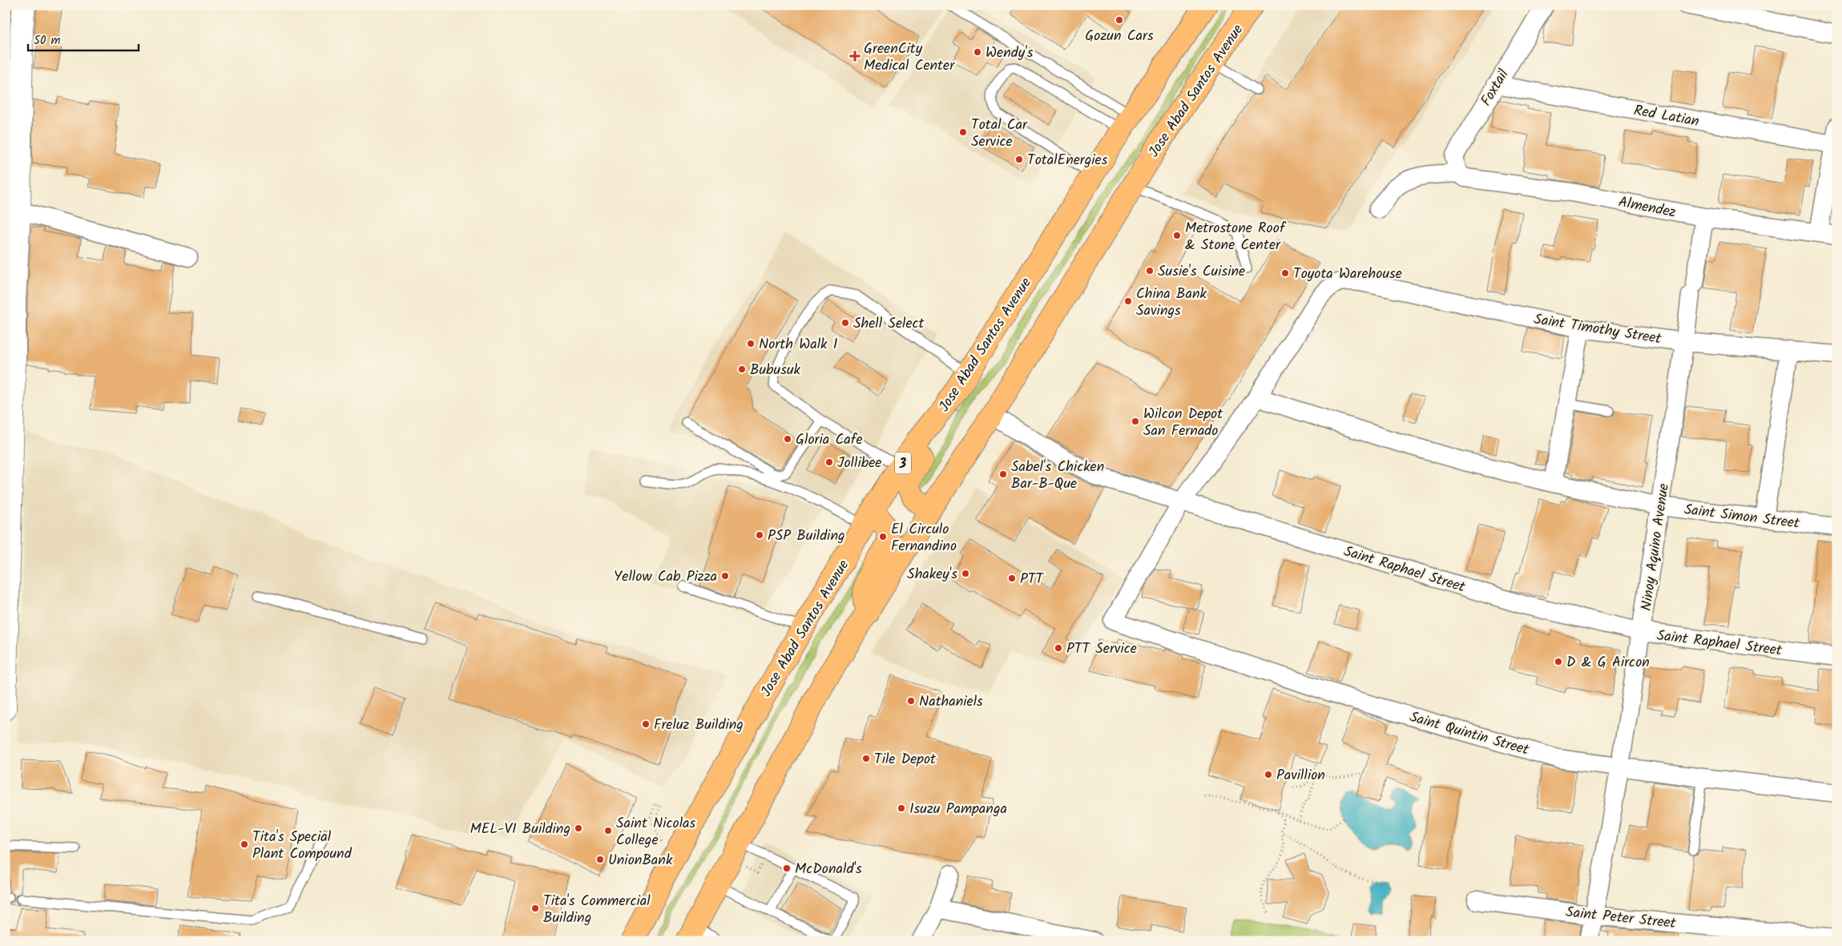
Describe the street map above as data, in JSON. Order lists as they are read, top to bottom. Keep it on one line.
{"streets":{"highway":["Jose Abad Santos Avenue","3"],"street":["Foxtail","Red Latian","Almendez","Saint Timothy Street","Saint Simon Street","Ninoy Aquino Avenue","Saint Raphael Street","Saint Quintin Street","Saint Peter Street"]},"crossings":[["Foxtail","Red Latian"],["Foxtail","Almendez"],["Jose Abad Santos Avenue","Saint Raphael Street"],["Almendez","Ninoy Aquino Avenue"],["Saint Timothy Street","Saint Simon Street"],["Saint Timothy Street","Ninoy Aquino Avenue"],["Saint Timothy Street","Saint Raphael Street"],["Saint Timothy Street","Saint Quintin Street"],["Saint Simon Street","Ninoy Aquino Avenue"],["Ninoy Aquino Avenue","Saint Raphael Street"],["Ninoy Aquino Avenue","Saint Quintin Street"],["Ninoy Aquino Avenue","Saint Peter Street"]],"places":{"other":["Gozun Cars","Wendy's","Total Car Service","TotalEnergies","Metrostone Roof & Stone Center","Susie's Cuisine","Toyota Warehouse","China Bank Savings","Shell Select","North Walk 1","Bubusuk","Wilcon Depot San Fernado","Gloria Cafe","Jollibee","Sabel's Chicken Bar-B-Que","PSP Building","El Circulo Fernandino","Shakey's","Yellow Cab Pizza","PTT","PTT Service","D & G Aircon","Nathaniels","Freluz Building","Tile Depot","Pavillion","Isuzu Pampanga","MEL-VI Building","Saint Nicolas College","Tita's Special Plant Compound","UnionBank","McDonald's","Tita's Commercial Building"],"health":["GreenCity Medical Center"]},"scale_bar":"50 m"}
